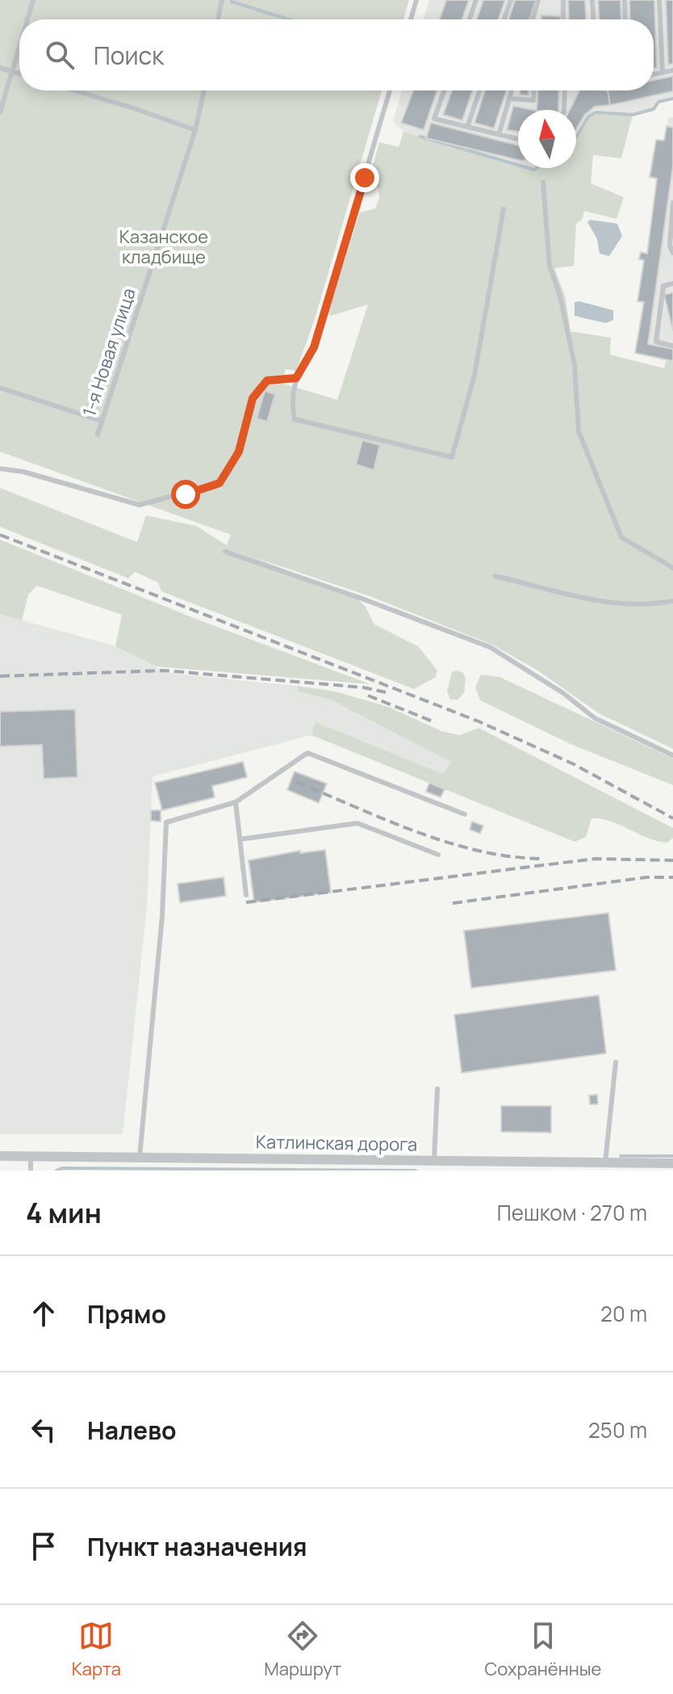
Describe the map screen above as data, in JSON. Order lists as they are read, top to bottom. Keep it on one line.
{"streets":{"street":["Катлинская дорога"],"lane":["1-я Новая улица"]},"parks":["Казанское кладбище"],"north":"top","page":{"search":"Поиск","heading":["4 мин","Пешком · 270 m"],"list":[["Прямо","20 m"],["Налево","250 m"],"Пункт назначения"],"nav":["Карта","Маршрут","Сохранённые"]}}
